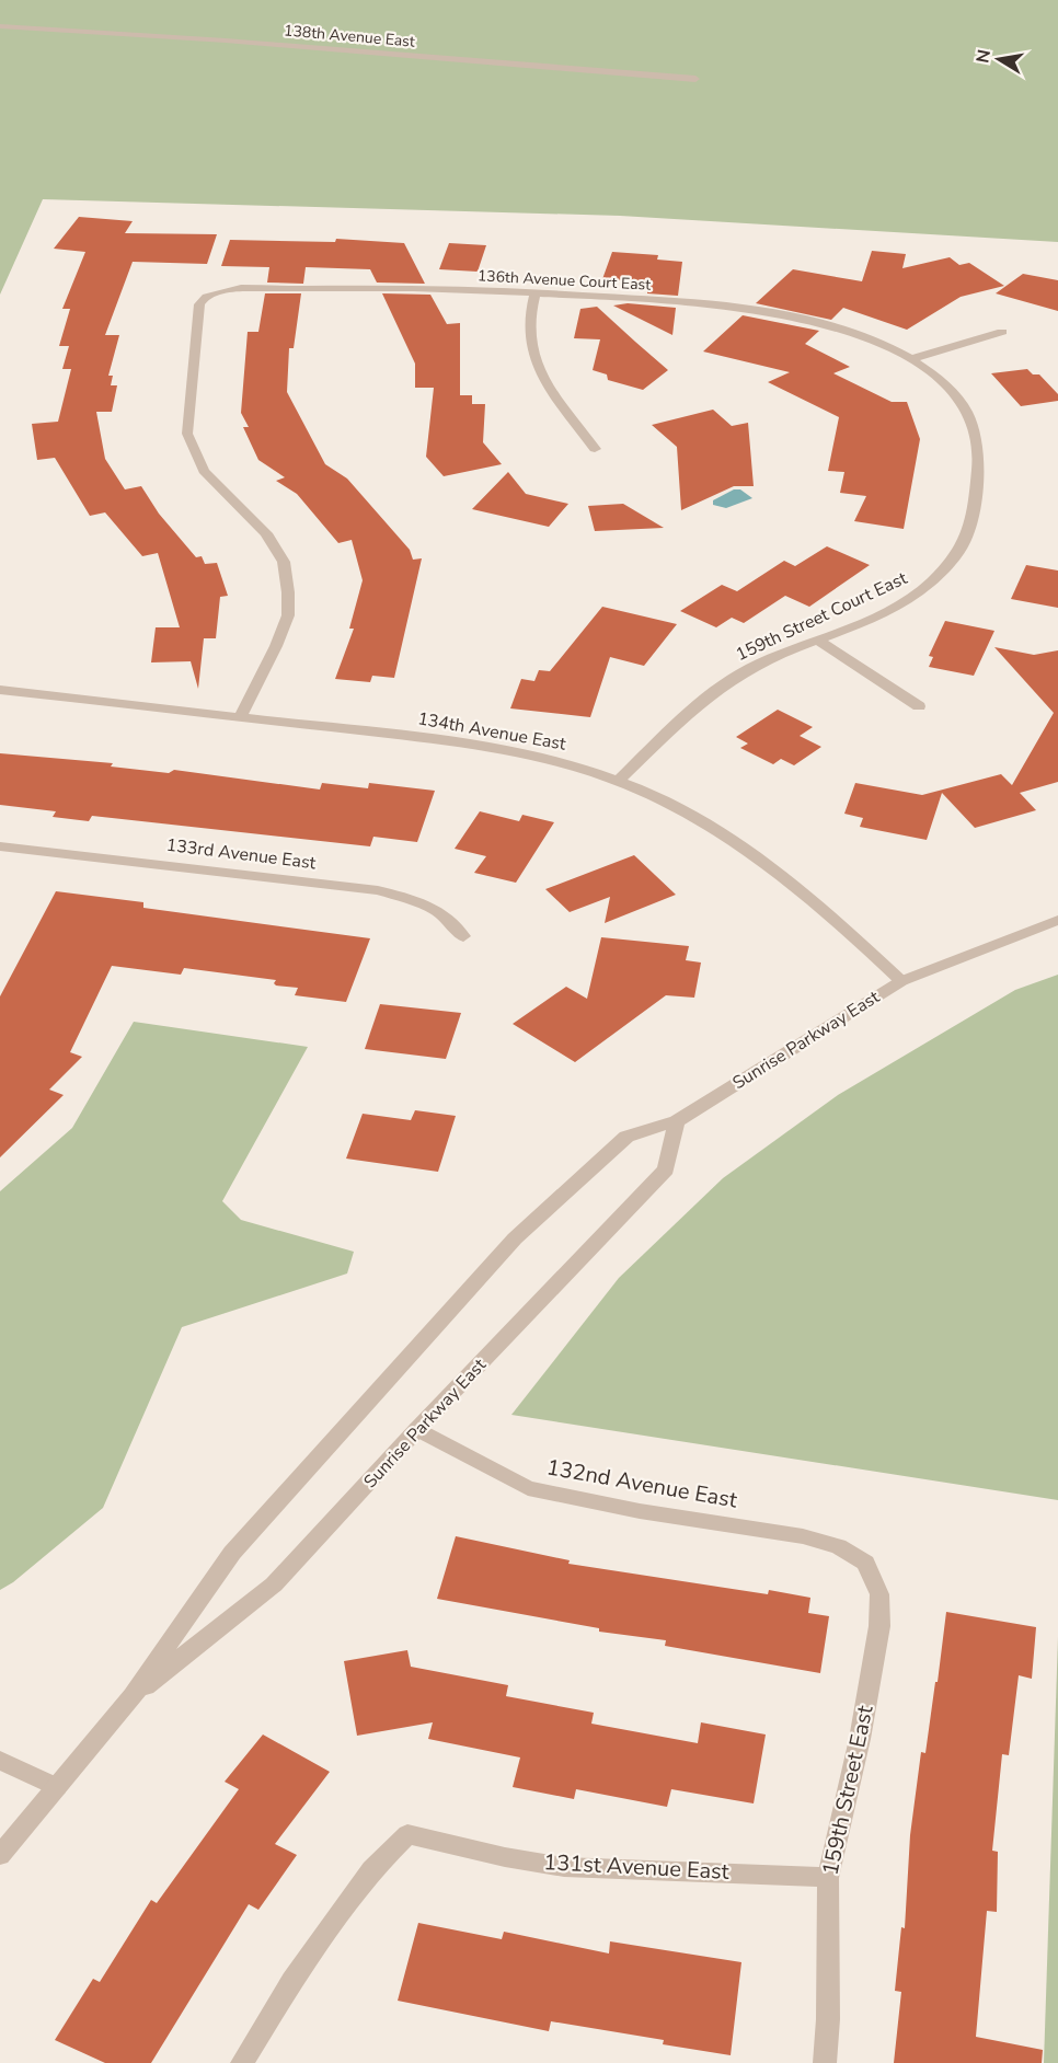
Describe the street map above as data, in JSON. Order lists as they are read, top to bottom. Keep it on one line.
{"streets":{"street":["138th Avenue East","136th Avenue Court East","159th Street Court East","134th Avenue East","133rd Avenue East","Sunrise Parkway East","132nd Avenue East","159th Street East","131st Avenue East"]},"crossings":[["136th Avenue Court East","159th Street Court East"],["136th Avenue Court East","134th Avenue East"],["159th Street Court East","134th Avenue East"],["134th Avenue East","Sunrise Parkway East"],["Sunrise Parkway East","132nd Avenue East"],["132nd Avenue East","159th Street East"],["159th Street East","131st Avenue East"]],"north":"left"}
